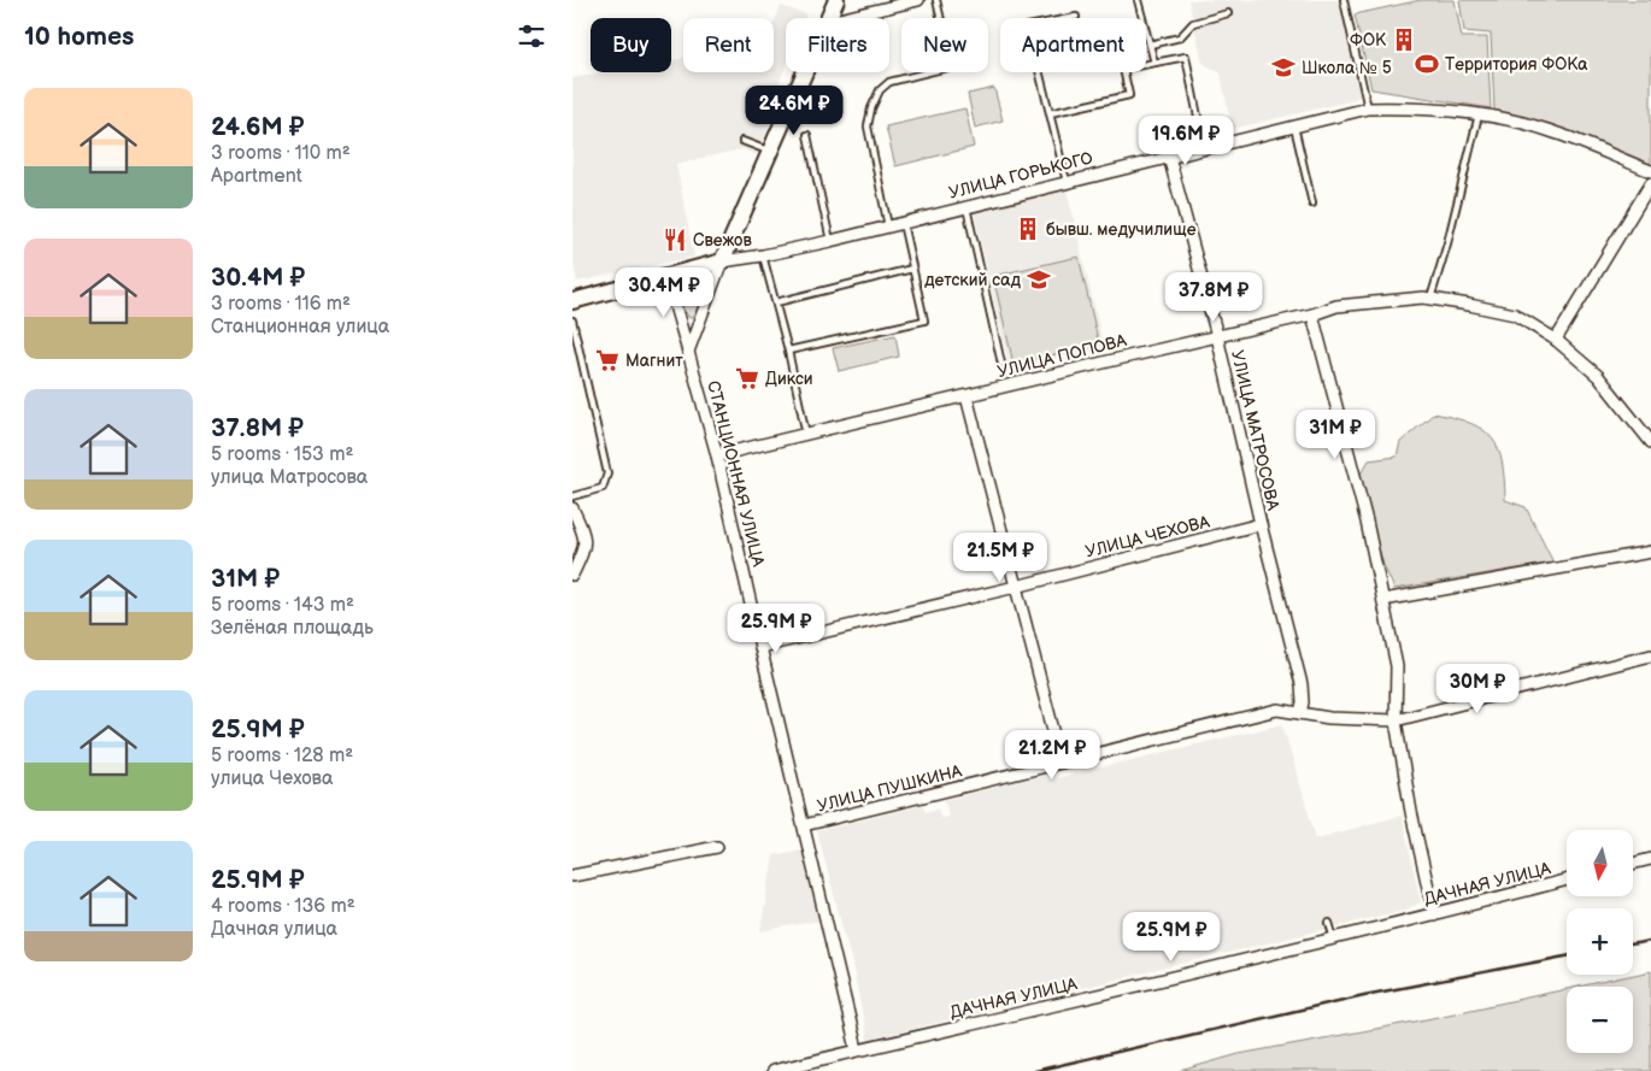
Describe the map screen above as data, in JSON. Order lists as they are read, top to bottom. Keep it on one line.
{"streets":{"street":["УЛИЦА ГОРЬКОГО","УЛИЦА ПОПОВА","УЛИЦА МАТРОСОВА","СТАНЦИОННАЯ УЛИЦА","УЛИЦА ЧЕХОВА","УЛИЦА ПУШКИНА","ДАЧНАЯ УЛИЦА"]},"crossings":[["УЛИЦА ГОРЬКОГО","УЛИЦА МАТРОСОВА"],["УЛИЦА ГОРЬКОГО","СТАНЦИОННАЯ УЛИЦА"],["УЛИЦА ПОПОВА","УЛИЦА МАТРОСОВА"],["УЛИЦА ПОПОВА","СТАНЦИОННАЯ УЛИЦА"],["УЛИЦА МАТРОСОВА","УЛИЦА ЧЕХОВА"],["УЛИЦА МАТРОСОВА","УЛИЦА ПУШКИНА"],["СТАНЦИОННАЯ УЛИЦА","УЛИЦА ЧЕХОВА"],["СТАНЦИОННАЯ УЛИЦА","УЛИЦА ПУШКИНА"],["СТАНЦИОННАЯ УЛИЦА","ДАЧНАЯ УЛИЦА"]],"places":{"building":["ФОК","бывш. медучилище"],"sports":["Территория ФОКа"],"school or university":["Школа № 5","детский сад"],"restaurant":["Свежов"],"supermarket":["Магнит","Дикси"]},"north":"bottom","page":{"heading":"10 homes","chip":["Buy","Rent","Filters","New","Apartment"],"list":[{"name":"24.6M ₽","note":"3 rooms · 110 m² · Apartment"},{"name":"30.4M ₽","note":"3 rooms · 116 m² · Станционная улица"},{"name":"37.8M ₽","note":"5 rooms · 153 m² · улица Матросова"},{"name":"31M ₽","note":"5 rooms · 143 m² · Зелёная площадь"},{"name":"25.9M ₽","note":"5 rooms · 128 m² · улица Чехова"},{"name":"25.9M ₽","note":"4 rooms · 136 m² · Дачная улица"}],"price":["24.6M ₽","19.6M ₽","30.4M ₽","37.8M ₽","31M ₽","21.5M ₽","25.9M ₽","30M ₽","21.2M ₽","25.9M ₽"],"map_buttons":["+","−"]}}
